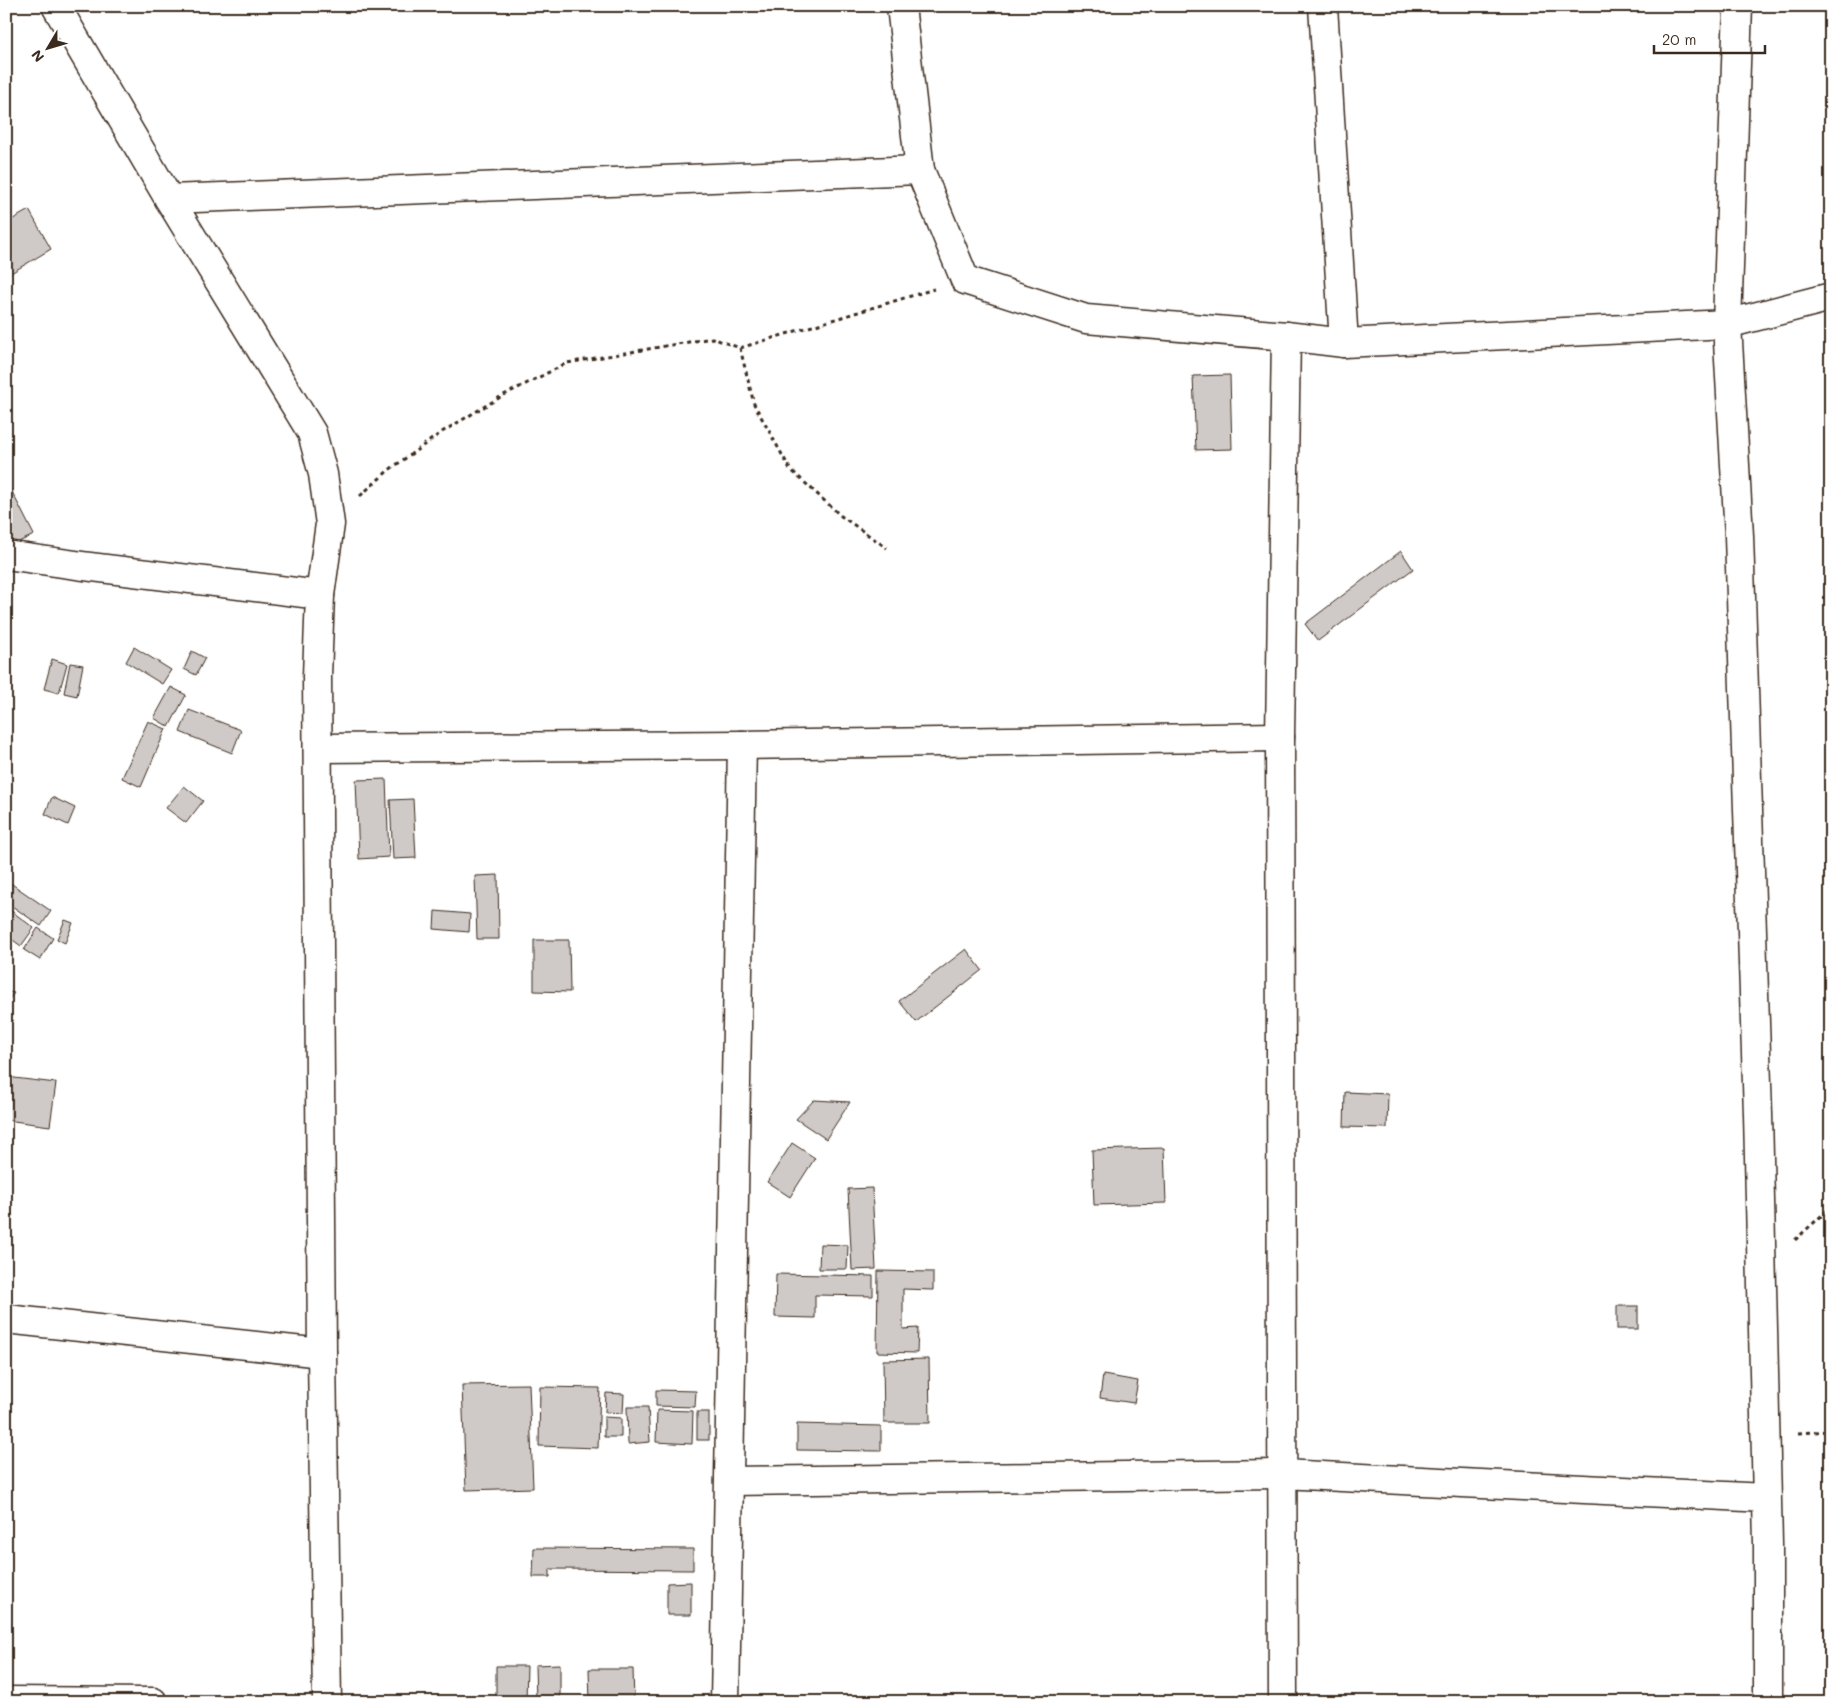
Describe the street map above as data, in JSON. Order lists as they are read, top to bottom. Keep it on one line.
{"scale_bar":"20 m","north":"bottom left"}
